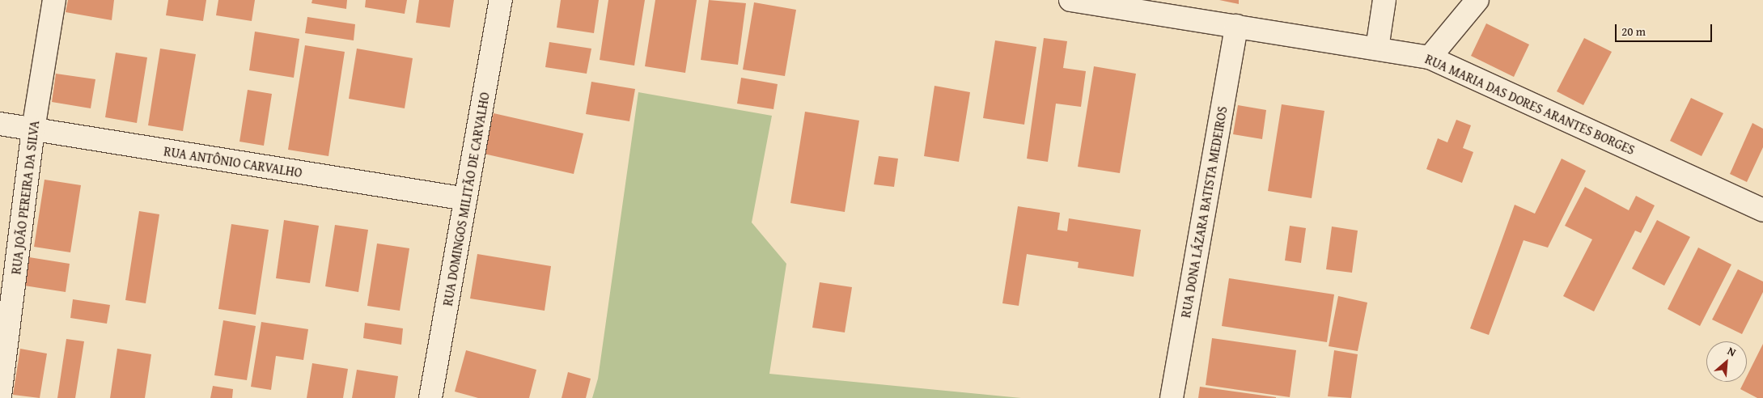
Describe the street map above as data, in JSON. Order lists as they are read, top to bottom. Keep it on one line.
{"streets":{"street":["RUA MARIA DAS DORES ARANTES BORGES","RUA ANTÔNIO CARVALHO","RUA JOÃO PEREIRA DA SILVA","RUA DOMINGOS MILITÃO DE CARVALHO","RUA DONA LÁZARA BATISTA MEDEIROS"]},"crossings":[["RUA MARIA DAS DORES ARANTES BORGES","RUA DONA LÁZARA BATISTA MEDEIROS"],["RUA ANTÔNIO CARVALHO","RUA JOÃO PEREIRA DA SILVA"],["RUA ANTÔNIO CARVALHO","RUA DOMINGOS MILITÃO DE CARVALHO"]],"scale_bar":"20 m","north":"top right"}
